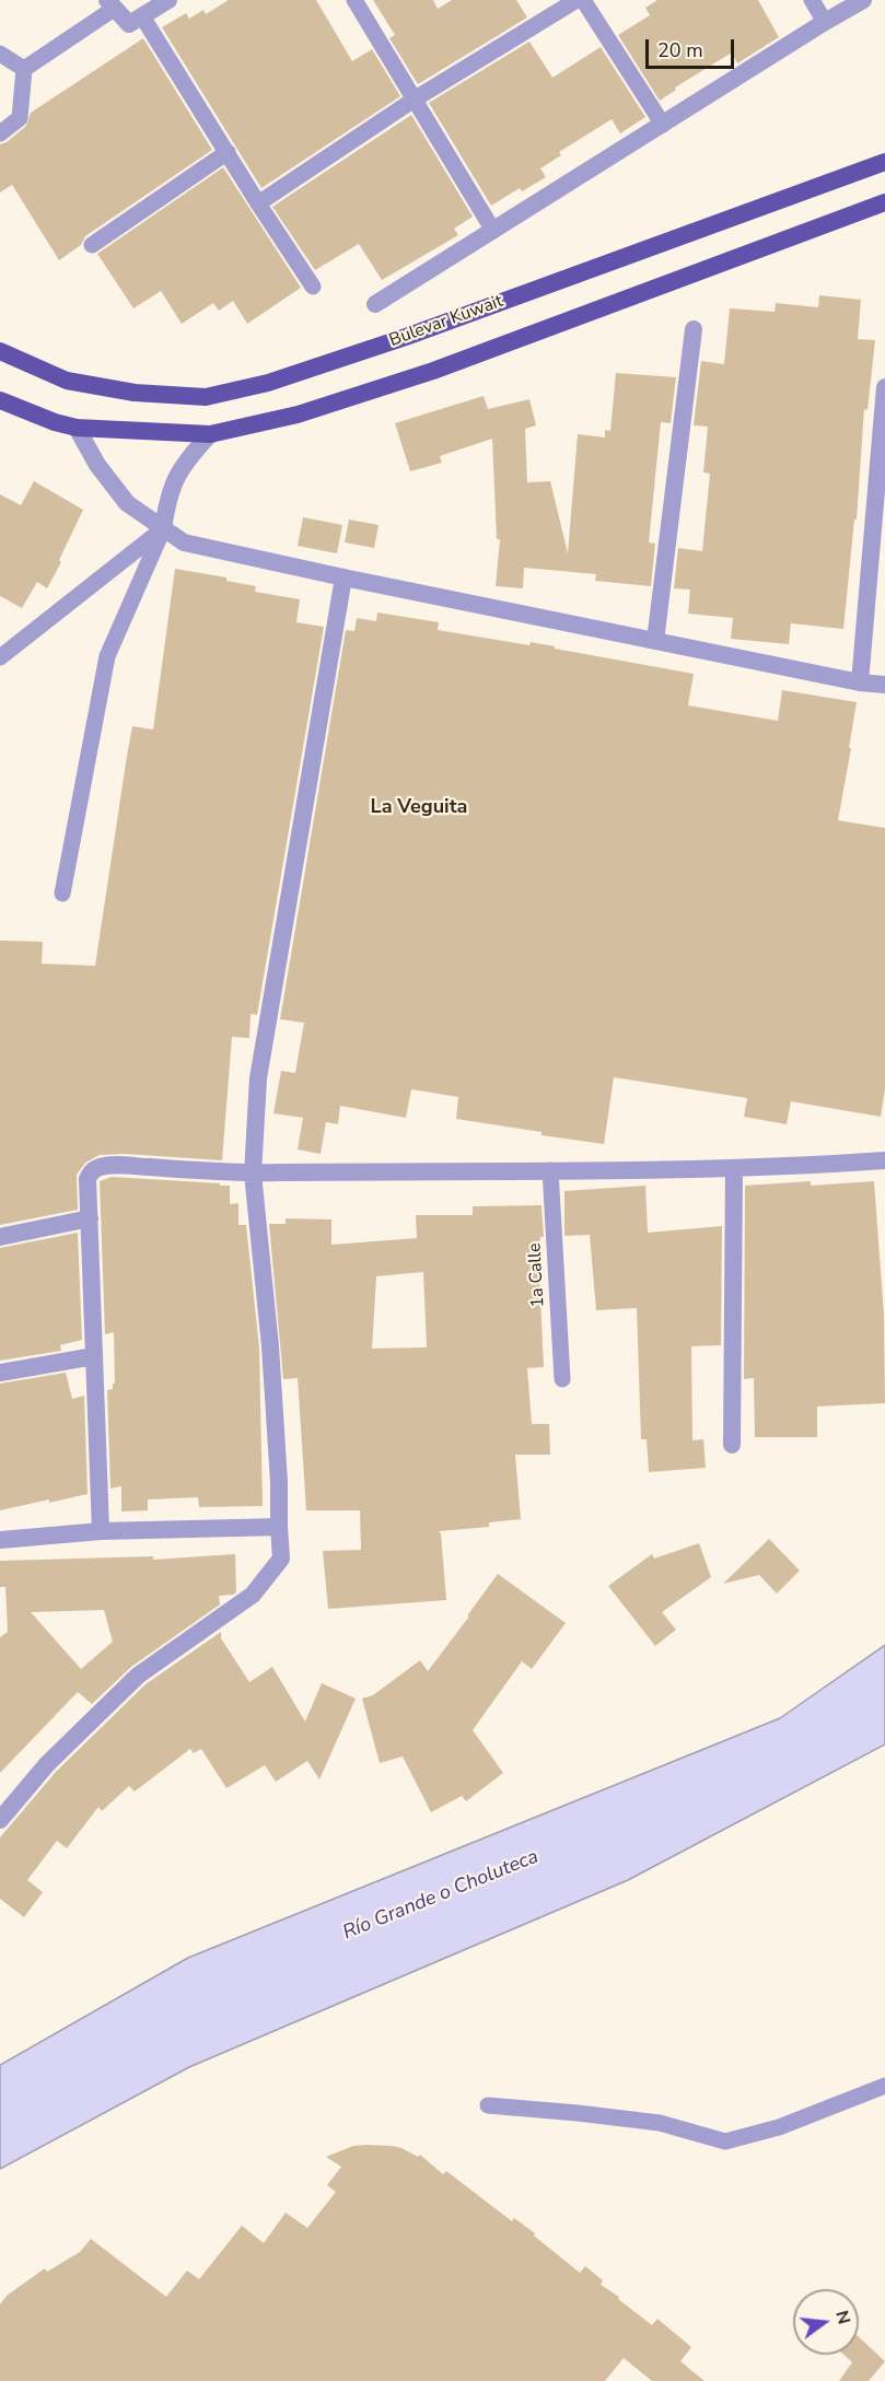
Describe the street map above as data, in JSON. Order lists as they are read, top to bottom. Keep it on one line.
{"streets":{"main road":["Bulevar Kuwait"],"lane":["1a Calle"]},"districts":["La Veguita"],"water":["Río Grande o Choluteca"],"scale_bar":"20 m","north":"right"}
